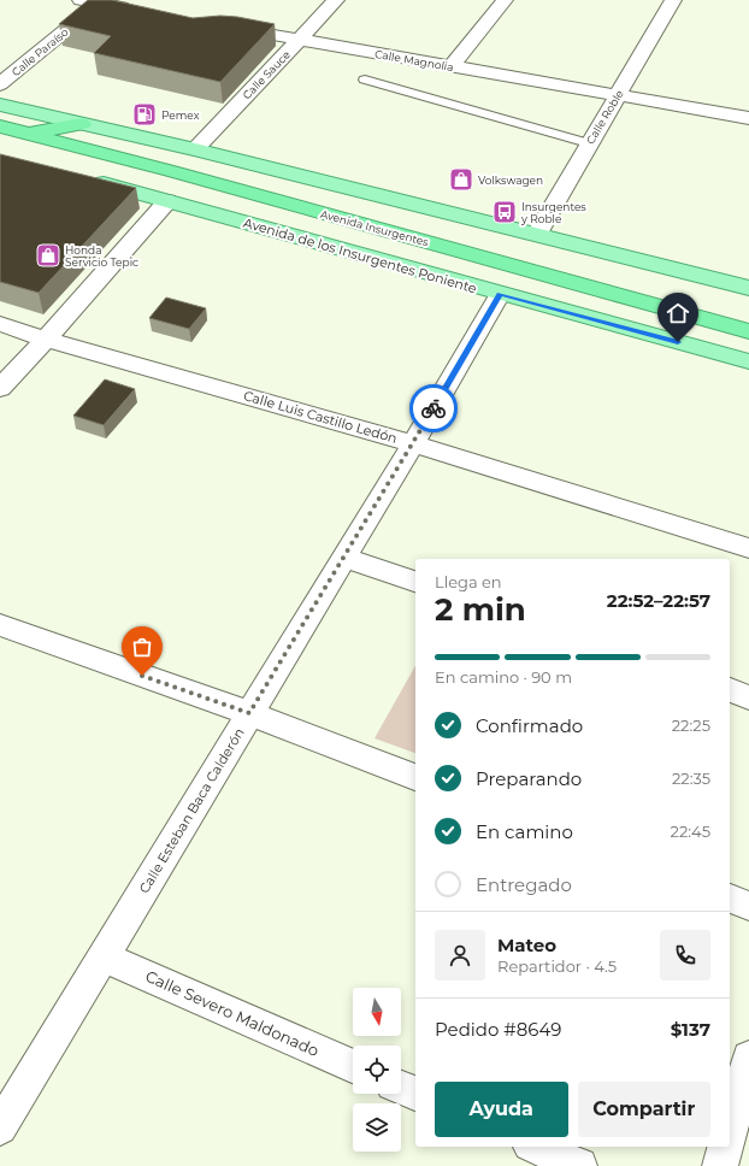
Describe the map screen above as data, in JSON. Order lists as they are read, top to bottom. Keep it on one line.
{"streets":{"highway":["Avenida Insurgentes"],"main road":["Avenida de los Insurgentes Poniente"],"street":["Calle Paraíso","Calle Magnolia","Calle Sauce","Calle Roble","Calle Luis Castillo Ledón","Calle Esteban Baca Calderón","Calle Severo Maldonado"]},"crossings":[["Calle Magnolia","Calle Sauce"],["Calle Magnolia","Calle Roble"],["Avenida de los Insurgentes Poniente","Calle Esteban Baca Calderón"],["Calle Luis Castillo Ledón","Calle Esteban Baca Calderón"],["Calle Esteban Baca Calderón","Calle Severo Maldonado"]],"places":{"fuel station":["Pemex"],"shop":["Volkswagen","Honda Servicio Tepic"],"bus stop":["Insurgentes y Roble"]},"north":"bottom","page":{"heading":["2 min","Llega en","22:52–22:57"],"panel":["Mateo","Repartidor · 4.5","Pedido #8649","$137"],"bar":"En camino · 90 m","list":[["Confirmado","22:25"],["Preparando","22:35"],["En camino","22:45"],"Entregado"],"buttons":["Ayuda","Compartir"]}}
